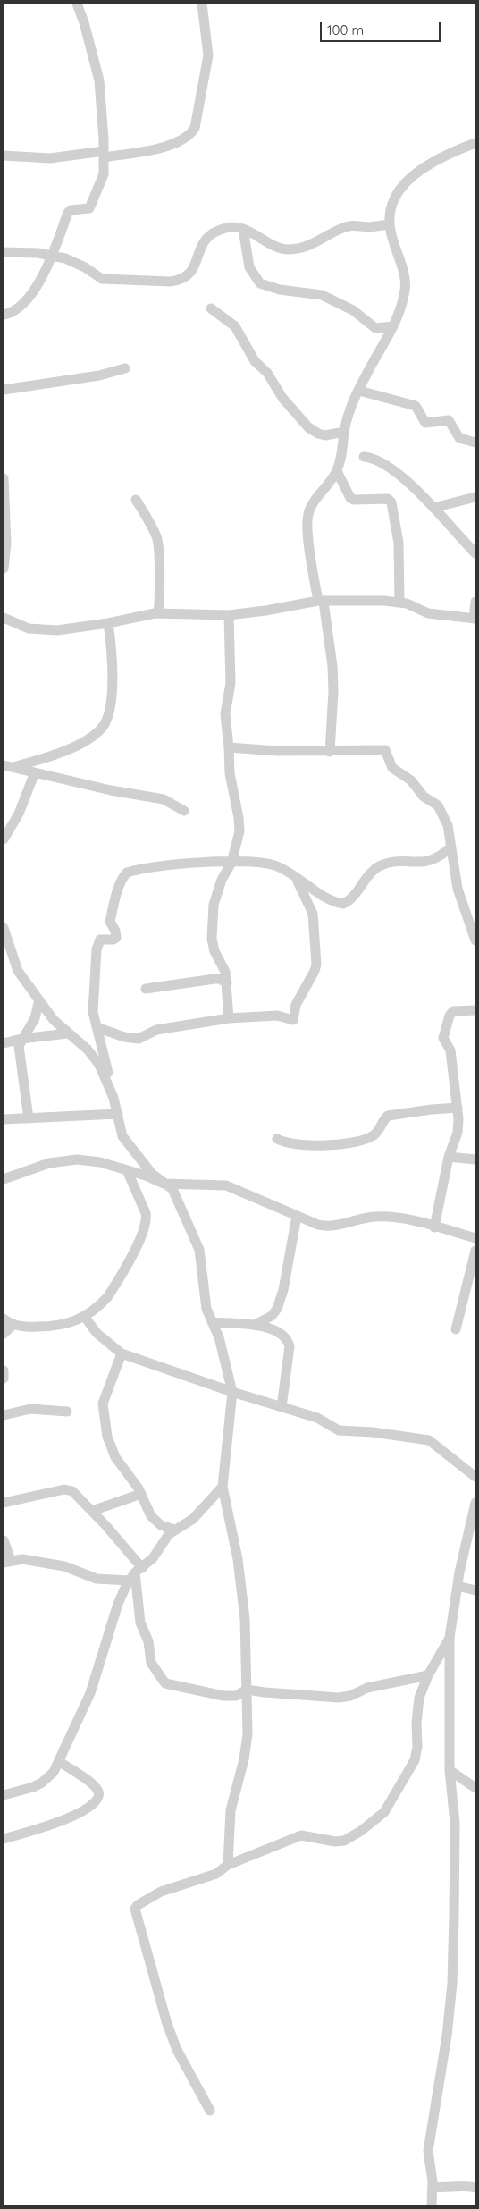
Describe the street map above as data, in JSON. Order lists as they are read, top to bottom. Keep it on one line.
{"scale_bar":"100 m"}
